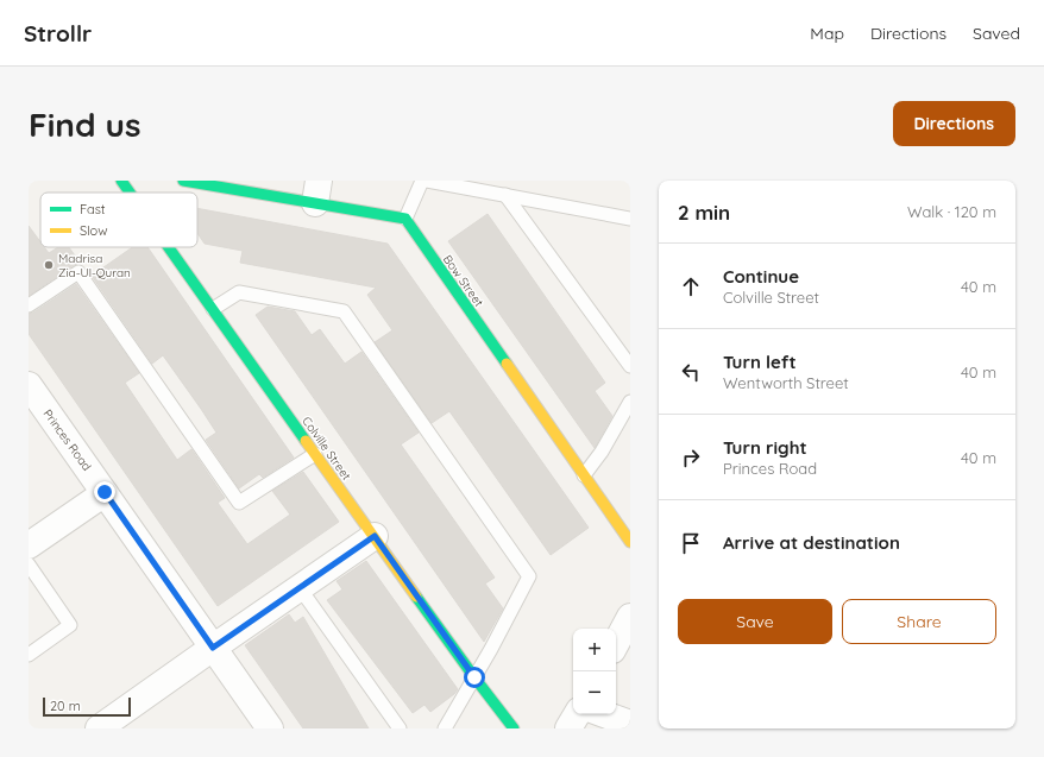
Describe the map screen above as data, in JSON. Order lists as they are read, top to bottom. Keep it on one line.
{"streets":{"street":["Bow Street","Princes Road","Colville Street"]},"places":["Madrisa Zia-Ul-Quran"],"legend":["Fast","Slow"],"scale_bar":"20 m","page":{"header":"Strollr","nav":["Map","Directions","Saved"],"buttons":["Directions",["Save","Share"]],"title":"Find us","heading":["2 min","Walk · 120 m"],"list":[["Continue","Colville Street","40 m"],["Turn left","Wentworth Street","40 m"],["Turn right","Princes Road","40 m"],"Arrive at destination"],"map_buttons":["+","−"],"scale":"20 m"}}
